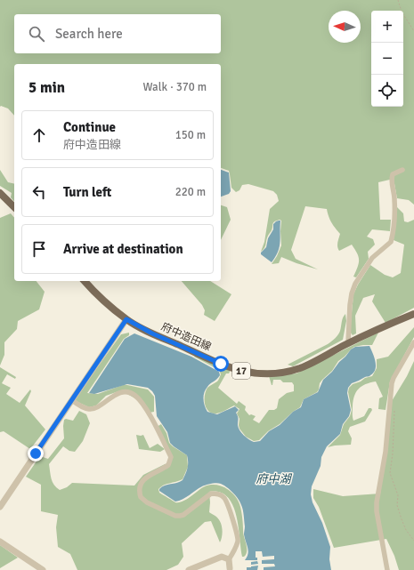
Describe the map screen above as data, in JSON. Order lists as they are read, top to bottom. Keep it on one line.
{"streets":{"main road":["府中造田線","17"]},"water":["府中湖"],"north":"left","page":{"map_buttons":["+","−"],"search":"Search here","heading":["5 min","Walk · 370 m"],"list":[["Continue","府中造田線","150 m"],["Turn left","220 m"],"Arrive at destination"]}}
